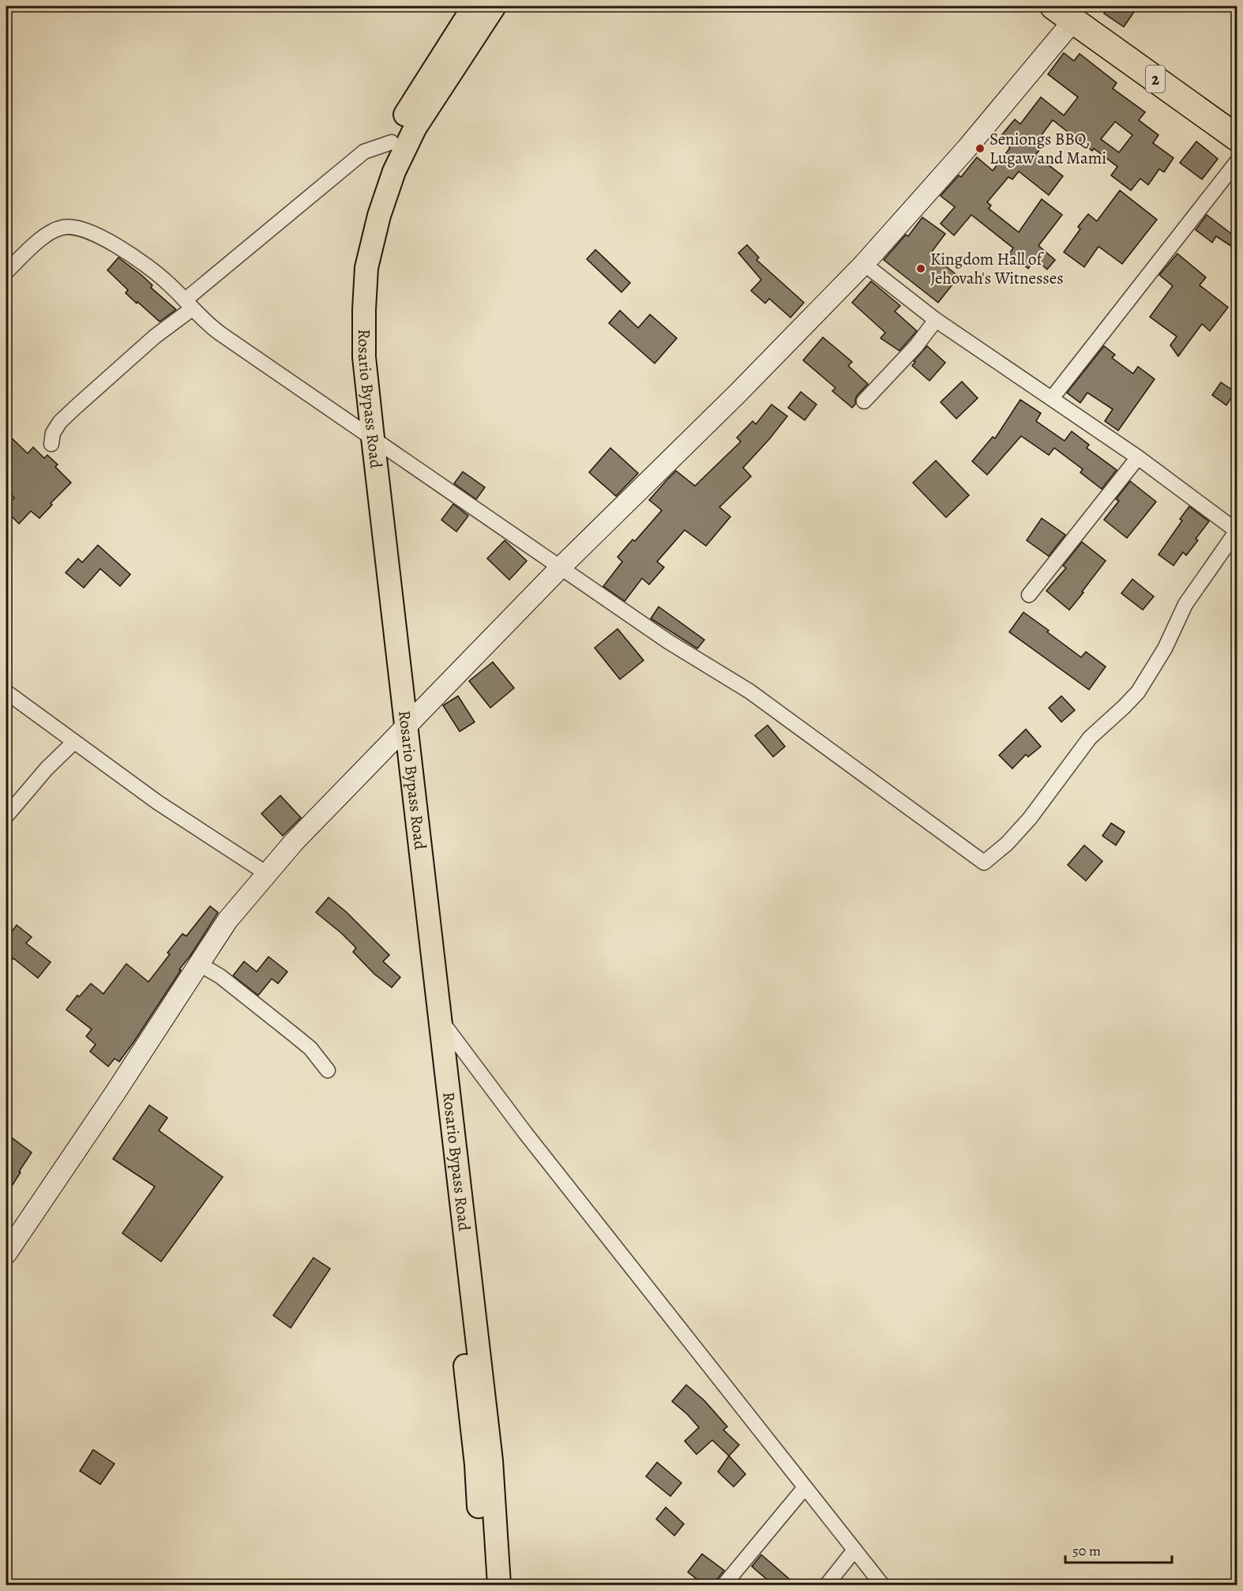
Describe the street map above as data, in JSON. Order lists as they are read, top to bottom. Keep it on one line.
{"streets":{"highway":["2"],"main road":["Rosario Bypass Road"]},"places":["Seniongs BBQ, Lugaw and Mami","Kingdom Hall of Jehovah's Witnesses"],"scale_bar":"50 m"}
